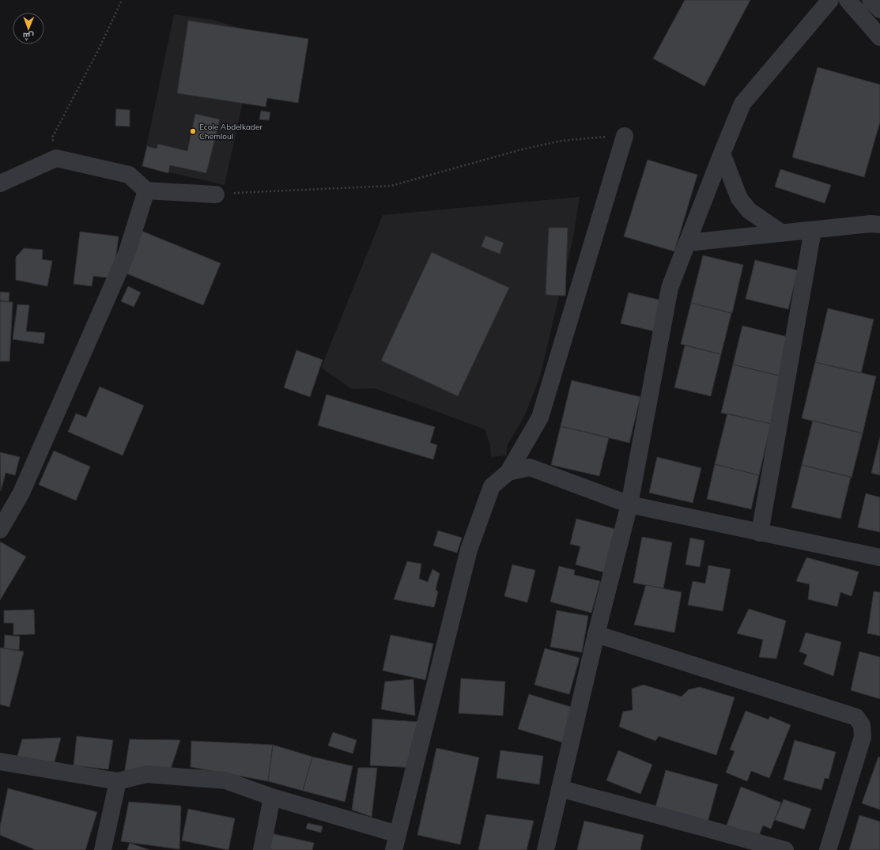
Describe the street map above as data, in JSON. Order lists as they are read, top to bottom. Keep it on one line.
{"places":["Ecole Abdelkader Chemloul"],"north":"bottom"}
